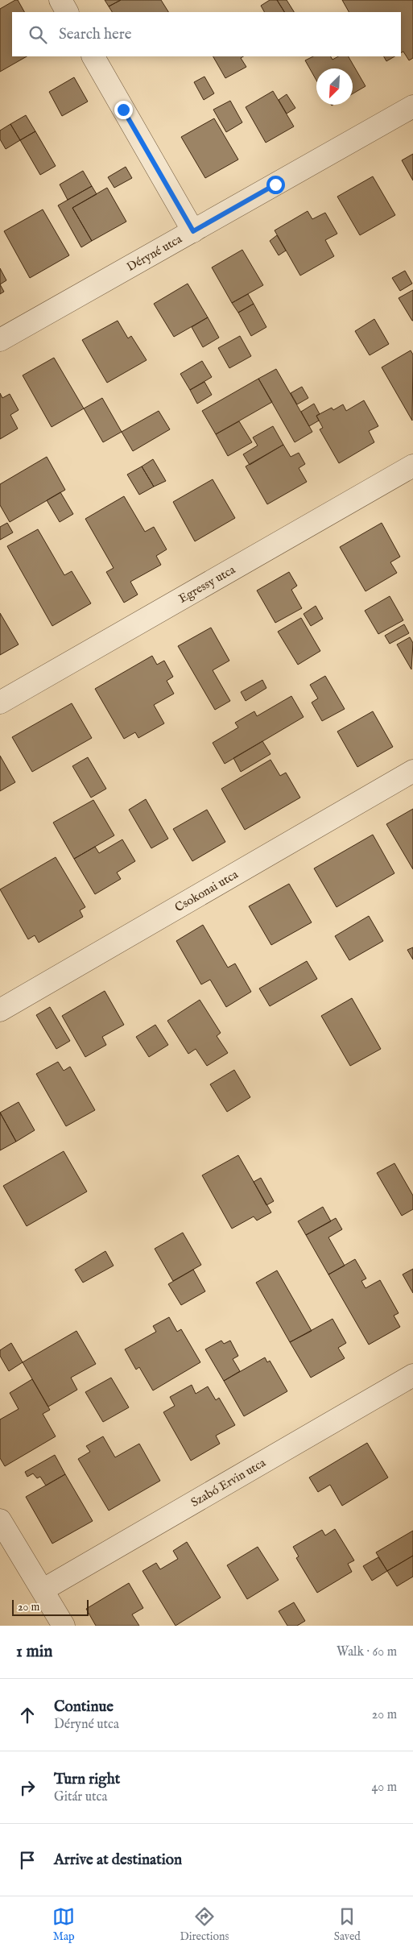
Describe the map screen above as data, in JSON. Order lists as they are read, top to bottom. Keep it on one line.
{"streets":{"street":["Déryné utca","Egressy utca","Csokonai utca","Szabó Ervin utca"]},"scale_bar":"20 m","north":"bottom left","page":{"search":"Search here","scale":"20 m","heading":["1 min","Walk · 60 m"],"list":[["Continue","Déryné utca","20 m"],["Turn right","Gitár utca","40 m"],"Arrive at destination"],"nav":["Map","Directions","Saved"]}}
